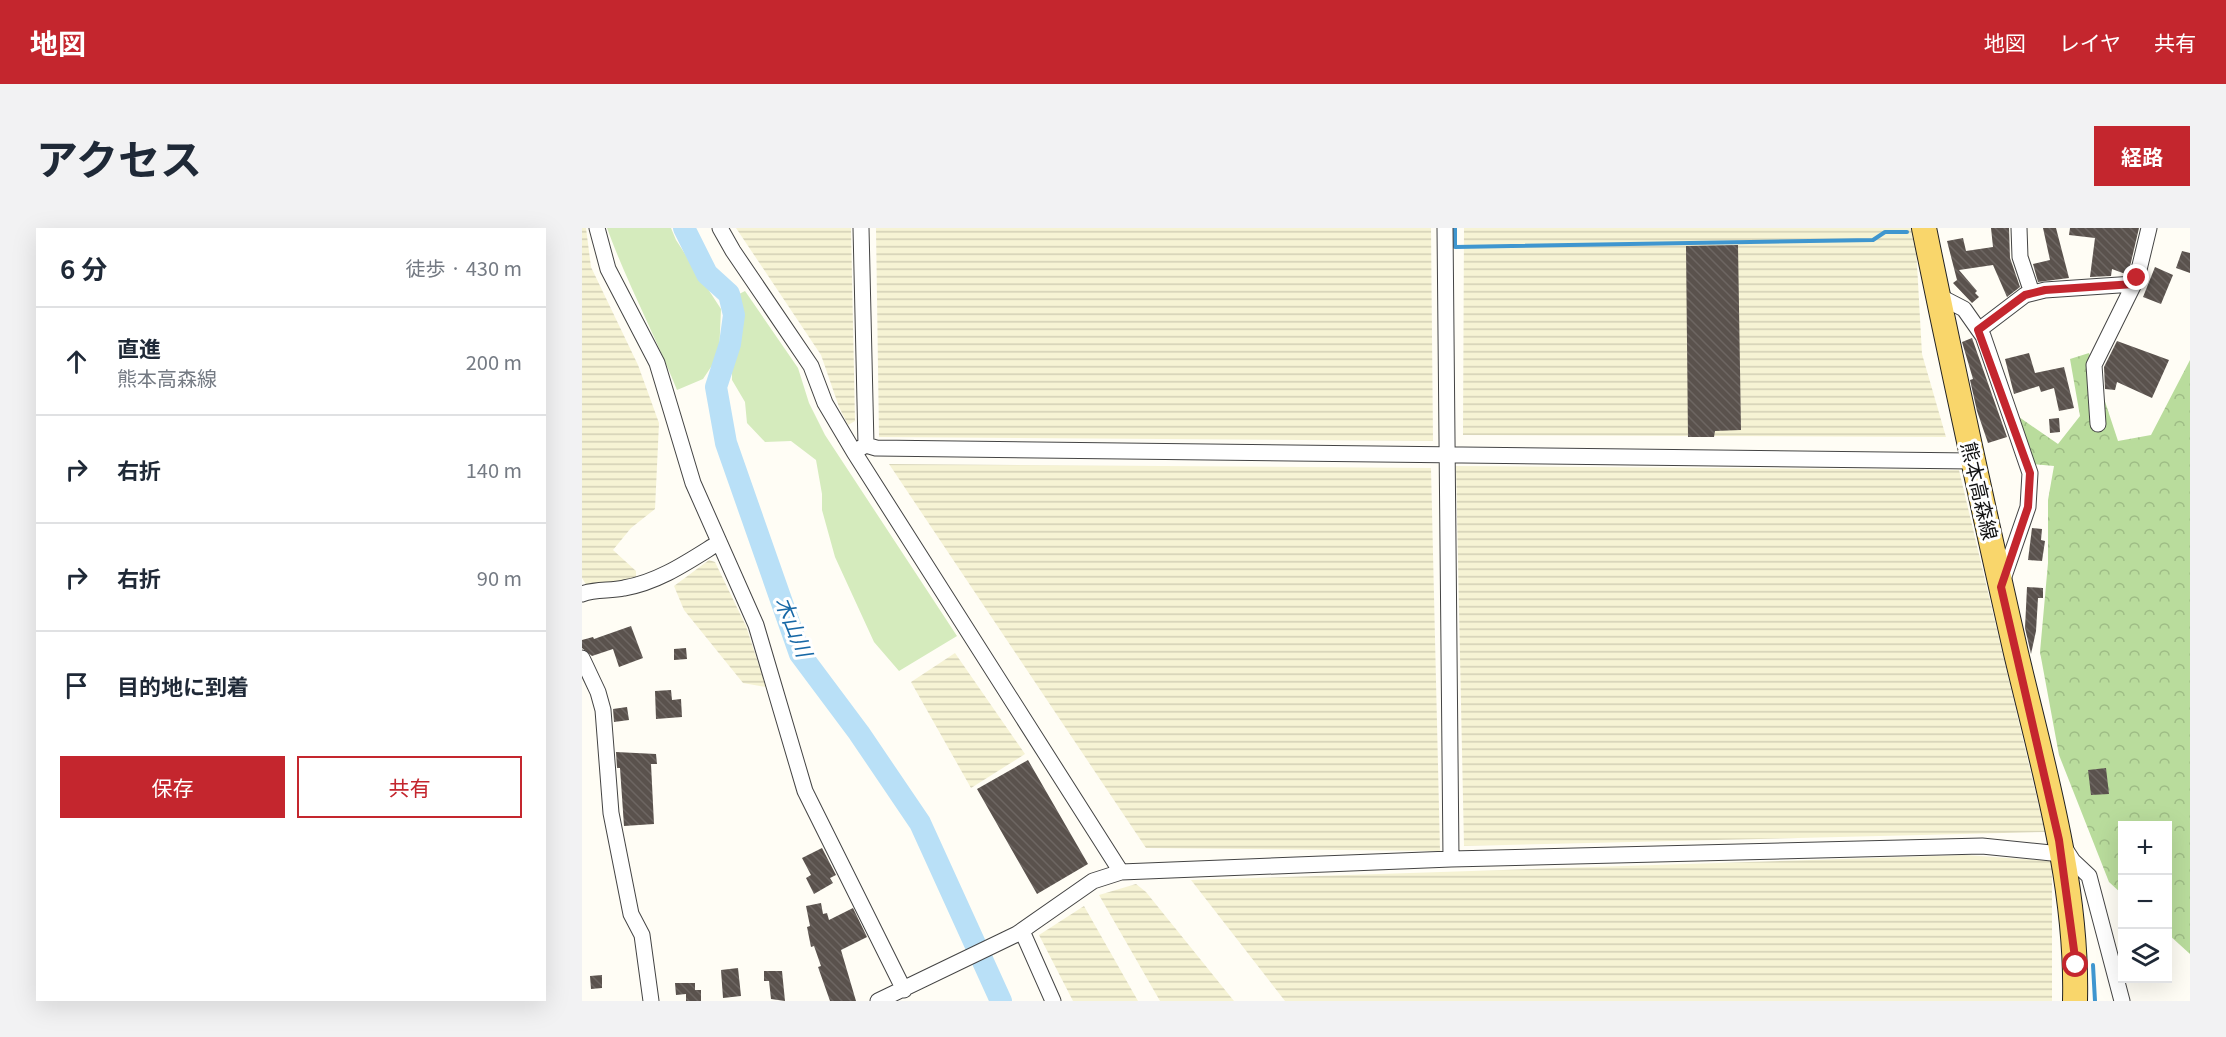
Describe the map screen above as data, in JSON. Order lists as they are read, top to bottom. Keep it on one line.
{"streets":{"main road":["熊本高森線"]},"water":["木山川"],"page":{"header":"地図","nav":["地図","レイヤ","共有"],"title":"アクセス","buttons":["経路",["保存","共有"]],"heading":["6 分","徒歩 · 430 m"],"list":[["直進","熊本高森線","200 m"],["右折","140 m"],["右折","90 m"],"目的地に到着"],"map_buttons":["+","−"]}}
